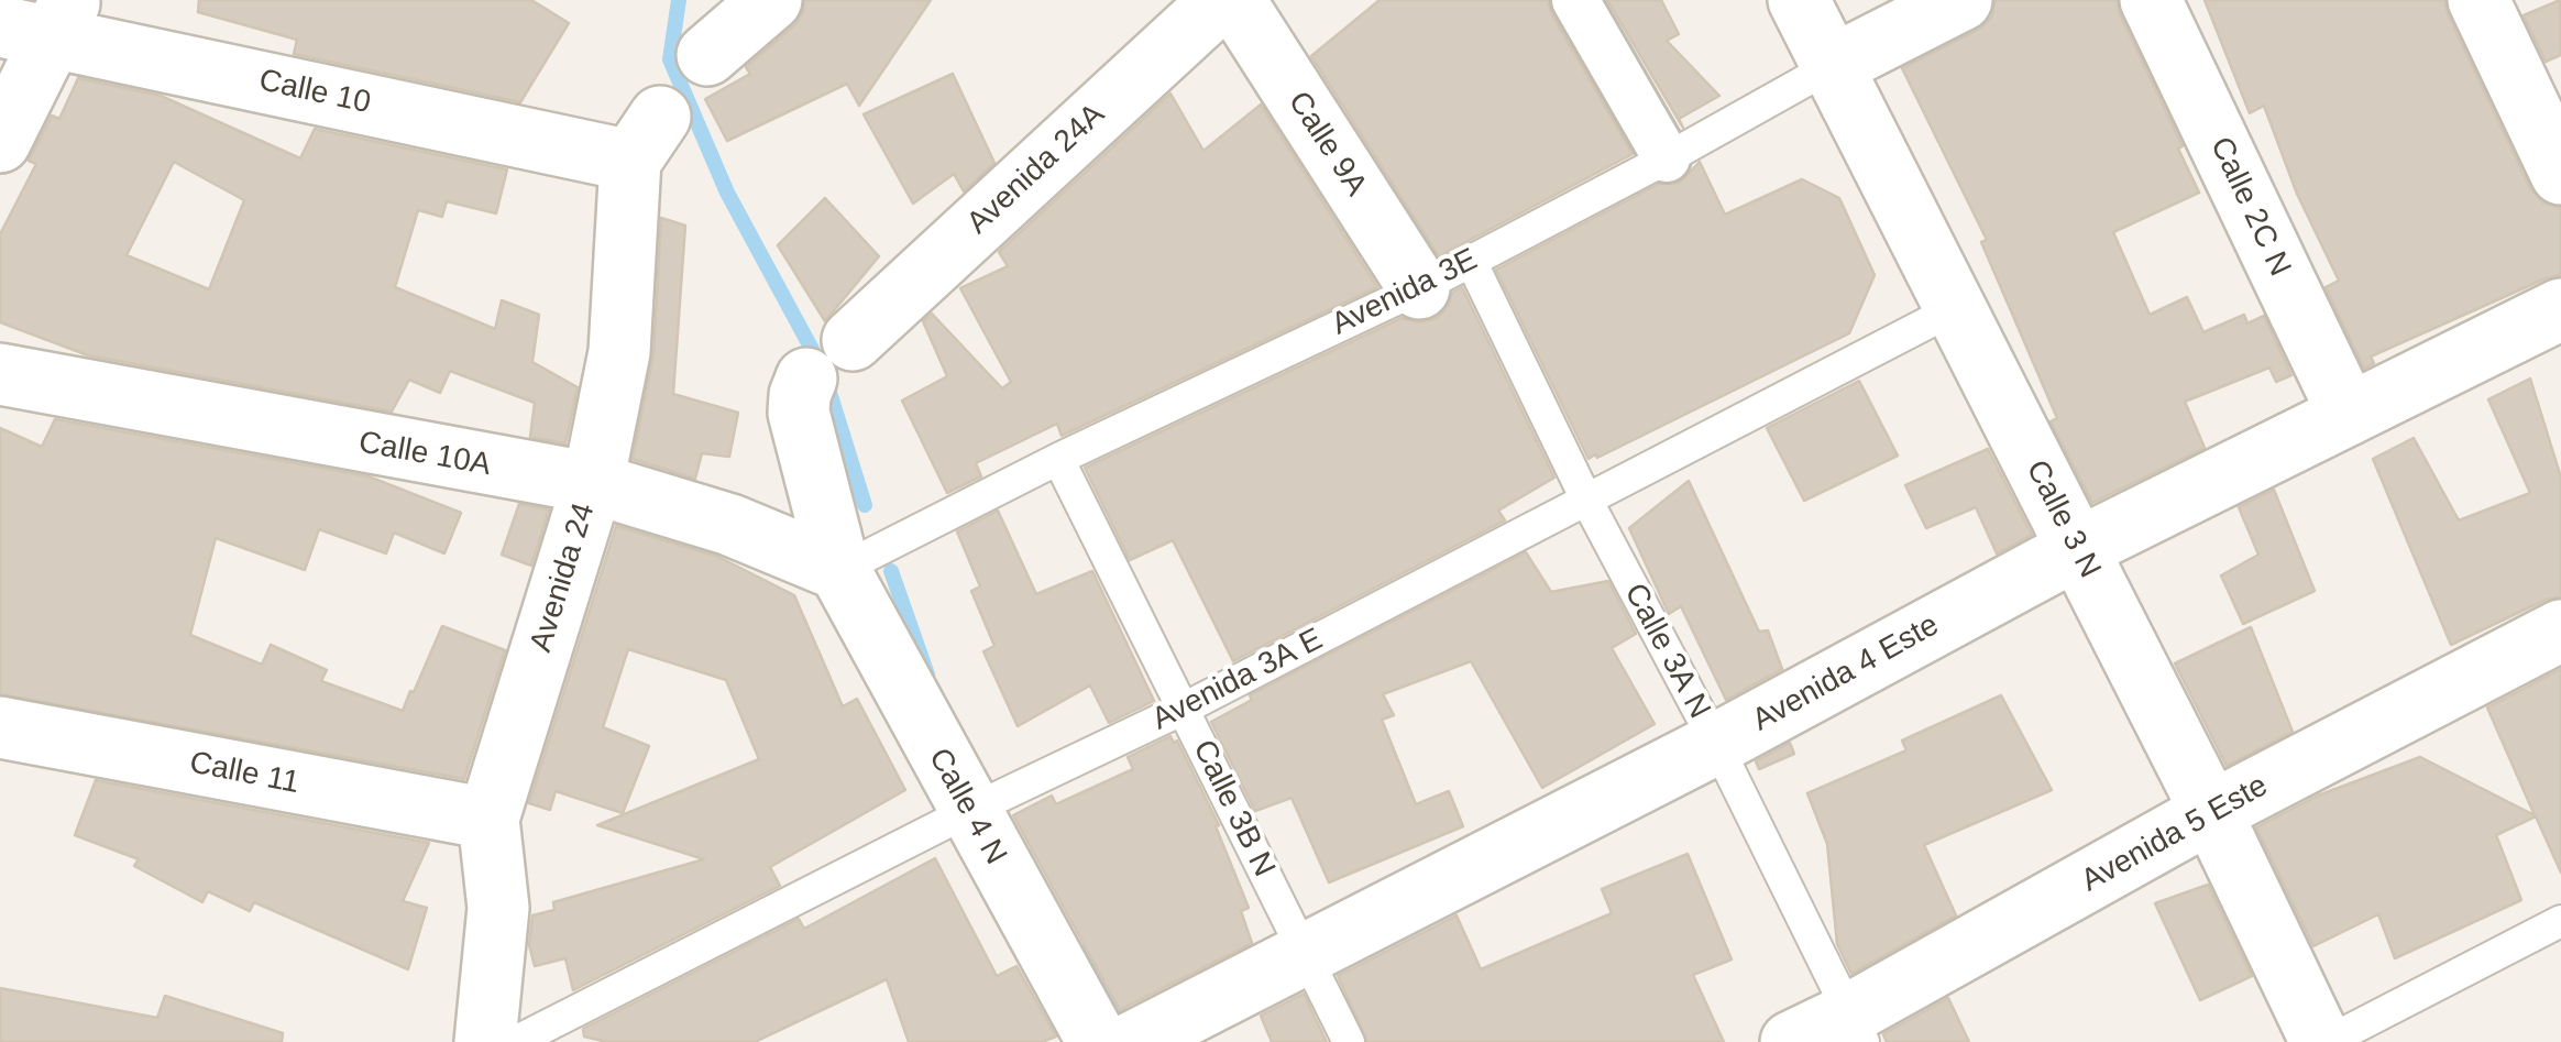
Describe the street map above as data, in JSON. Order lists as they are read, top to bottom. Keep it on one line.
{"streets":{"street":["Calle 10","Calle 9A","Avenida 24A","Calle 2C N","Avenida 3E","Calle 10A","Calle 3 N","Avenida 24","Avenida 4 Este","Calle 11","Calle 4 N","Avenida 5 Este"],"lane":["Calle 3A N","Avenida 3A E","Calle 3B N"]},"crossings":[["Calle 10","Avenida 24"],["Calle 9A","Avenida 3E"],["Calle 9A","Calle 3A N"],["Calle 2C N","Avenida 4 Este"],["Avenida 3E","Calle 10A"],["Avenida 3E","Calle 3 N"],["Avenida 3E","Calle 3A N"],["Avenida 3E","Calle 4 N"],["Avenida 3E","Calle 3B N"],["Calle 10A","Avenida 24"],["Calle 10A","Calle 4 N"],["Calle 3 N","Avenida 4 Este"],["Calle 3 N","Avenida 3A E"],["Calle 3 N","Avenida 5 Este"],["Avenida 24","Calle 11"],["Calle 3A N","Avenida 4 Este"],["Calle 3A N","Avenida 3A E"],["Calle 3A N","Avenida 5 Este"],["Avenida 4 Este","Calle 3B N"],["Avenida 3A E","Calle 4 N"],["Avenida 3A E","Calle 3B N"]]}
